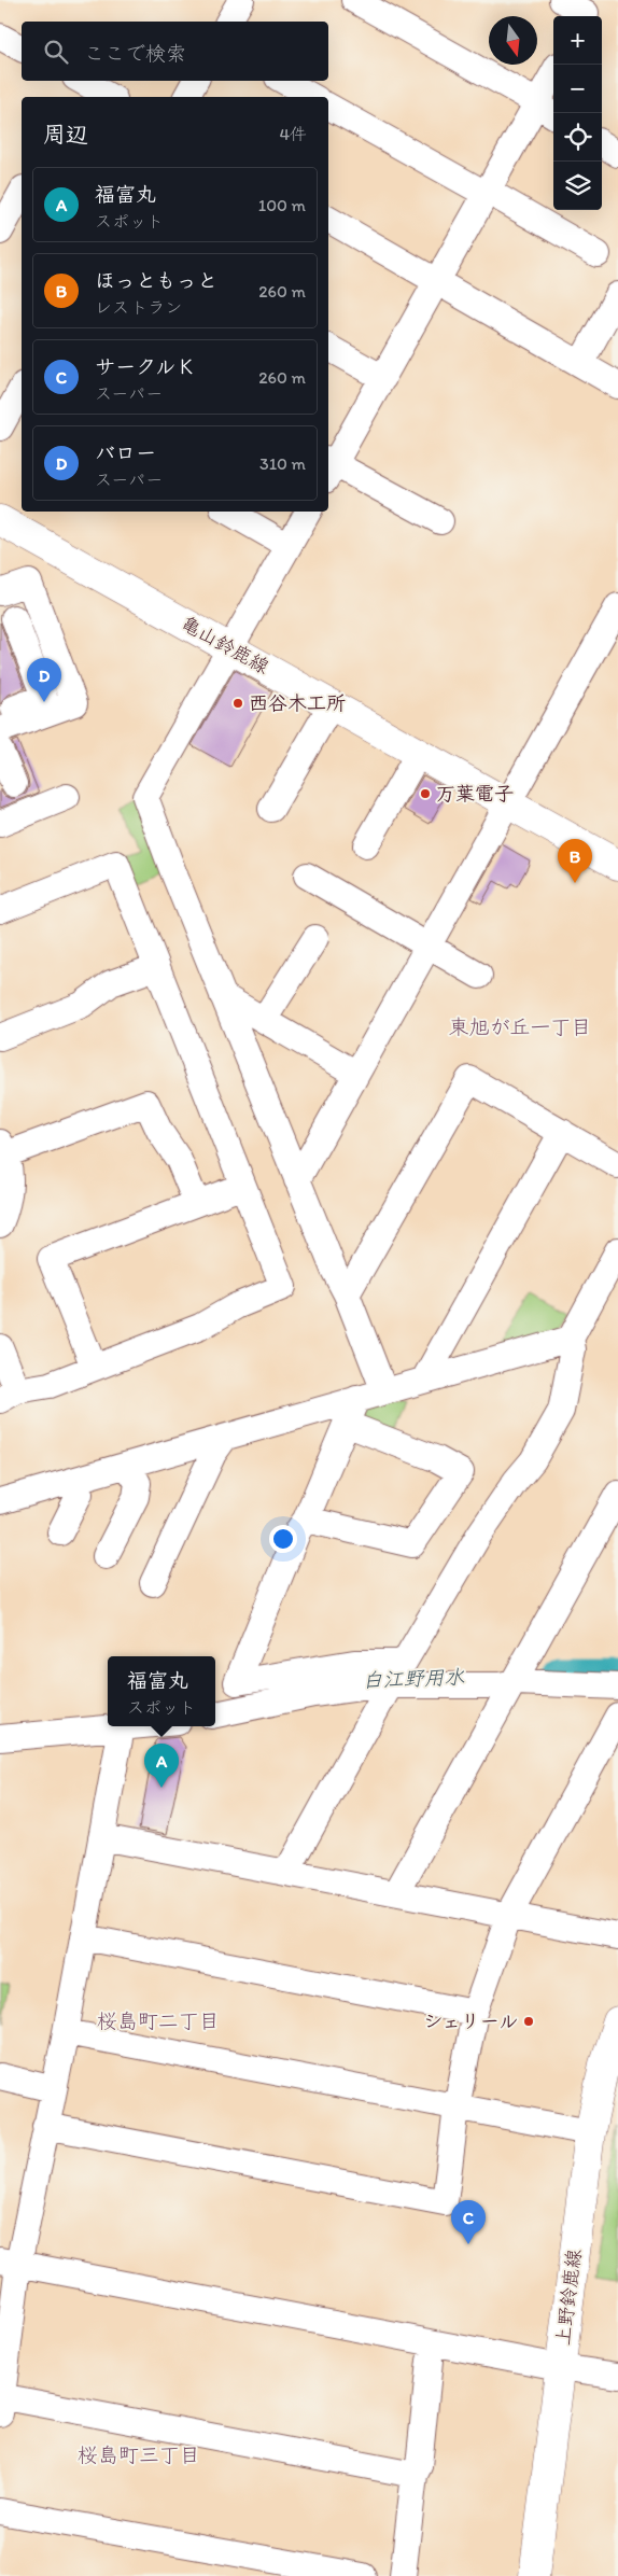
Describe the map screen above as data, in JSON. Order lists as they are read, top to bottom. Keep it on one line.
{"streets":{"main road":["亀山鈴鹿線","上野鈴鹿線"]},"districts":["東旭が丘一丁目","桜島町二丁目","桜島町三丁目"],"water":["白江野用水"],"places":["西谷木工所","万葉電子","シェリール"],"north":"bottom","page":{"map_buttons":["+","−"],"search":"ここで検索","heading":["周辺","4件"],"list":[{"mark":"A","name":"福富丸","note":"スポット","value":"100 m"},{"mark":"B","name":"ほっともっと","note":"レストラン","value":"260 m"},{"mark":"C","name":"サークルＫ","note":"スーパー","value":"260 m"},{"mark":"D","name":"バロー","note":"スーパー","value":"310 m"}],"pins":["D","B","A","C"],"popup":["福富丸","スポット"]}}
